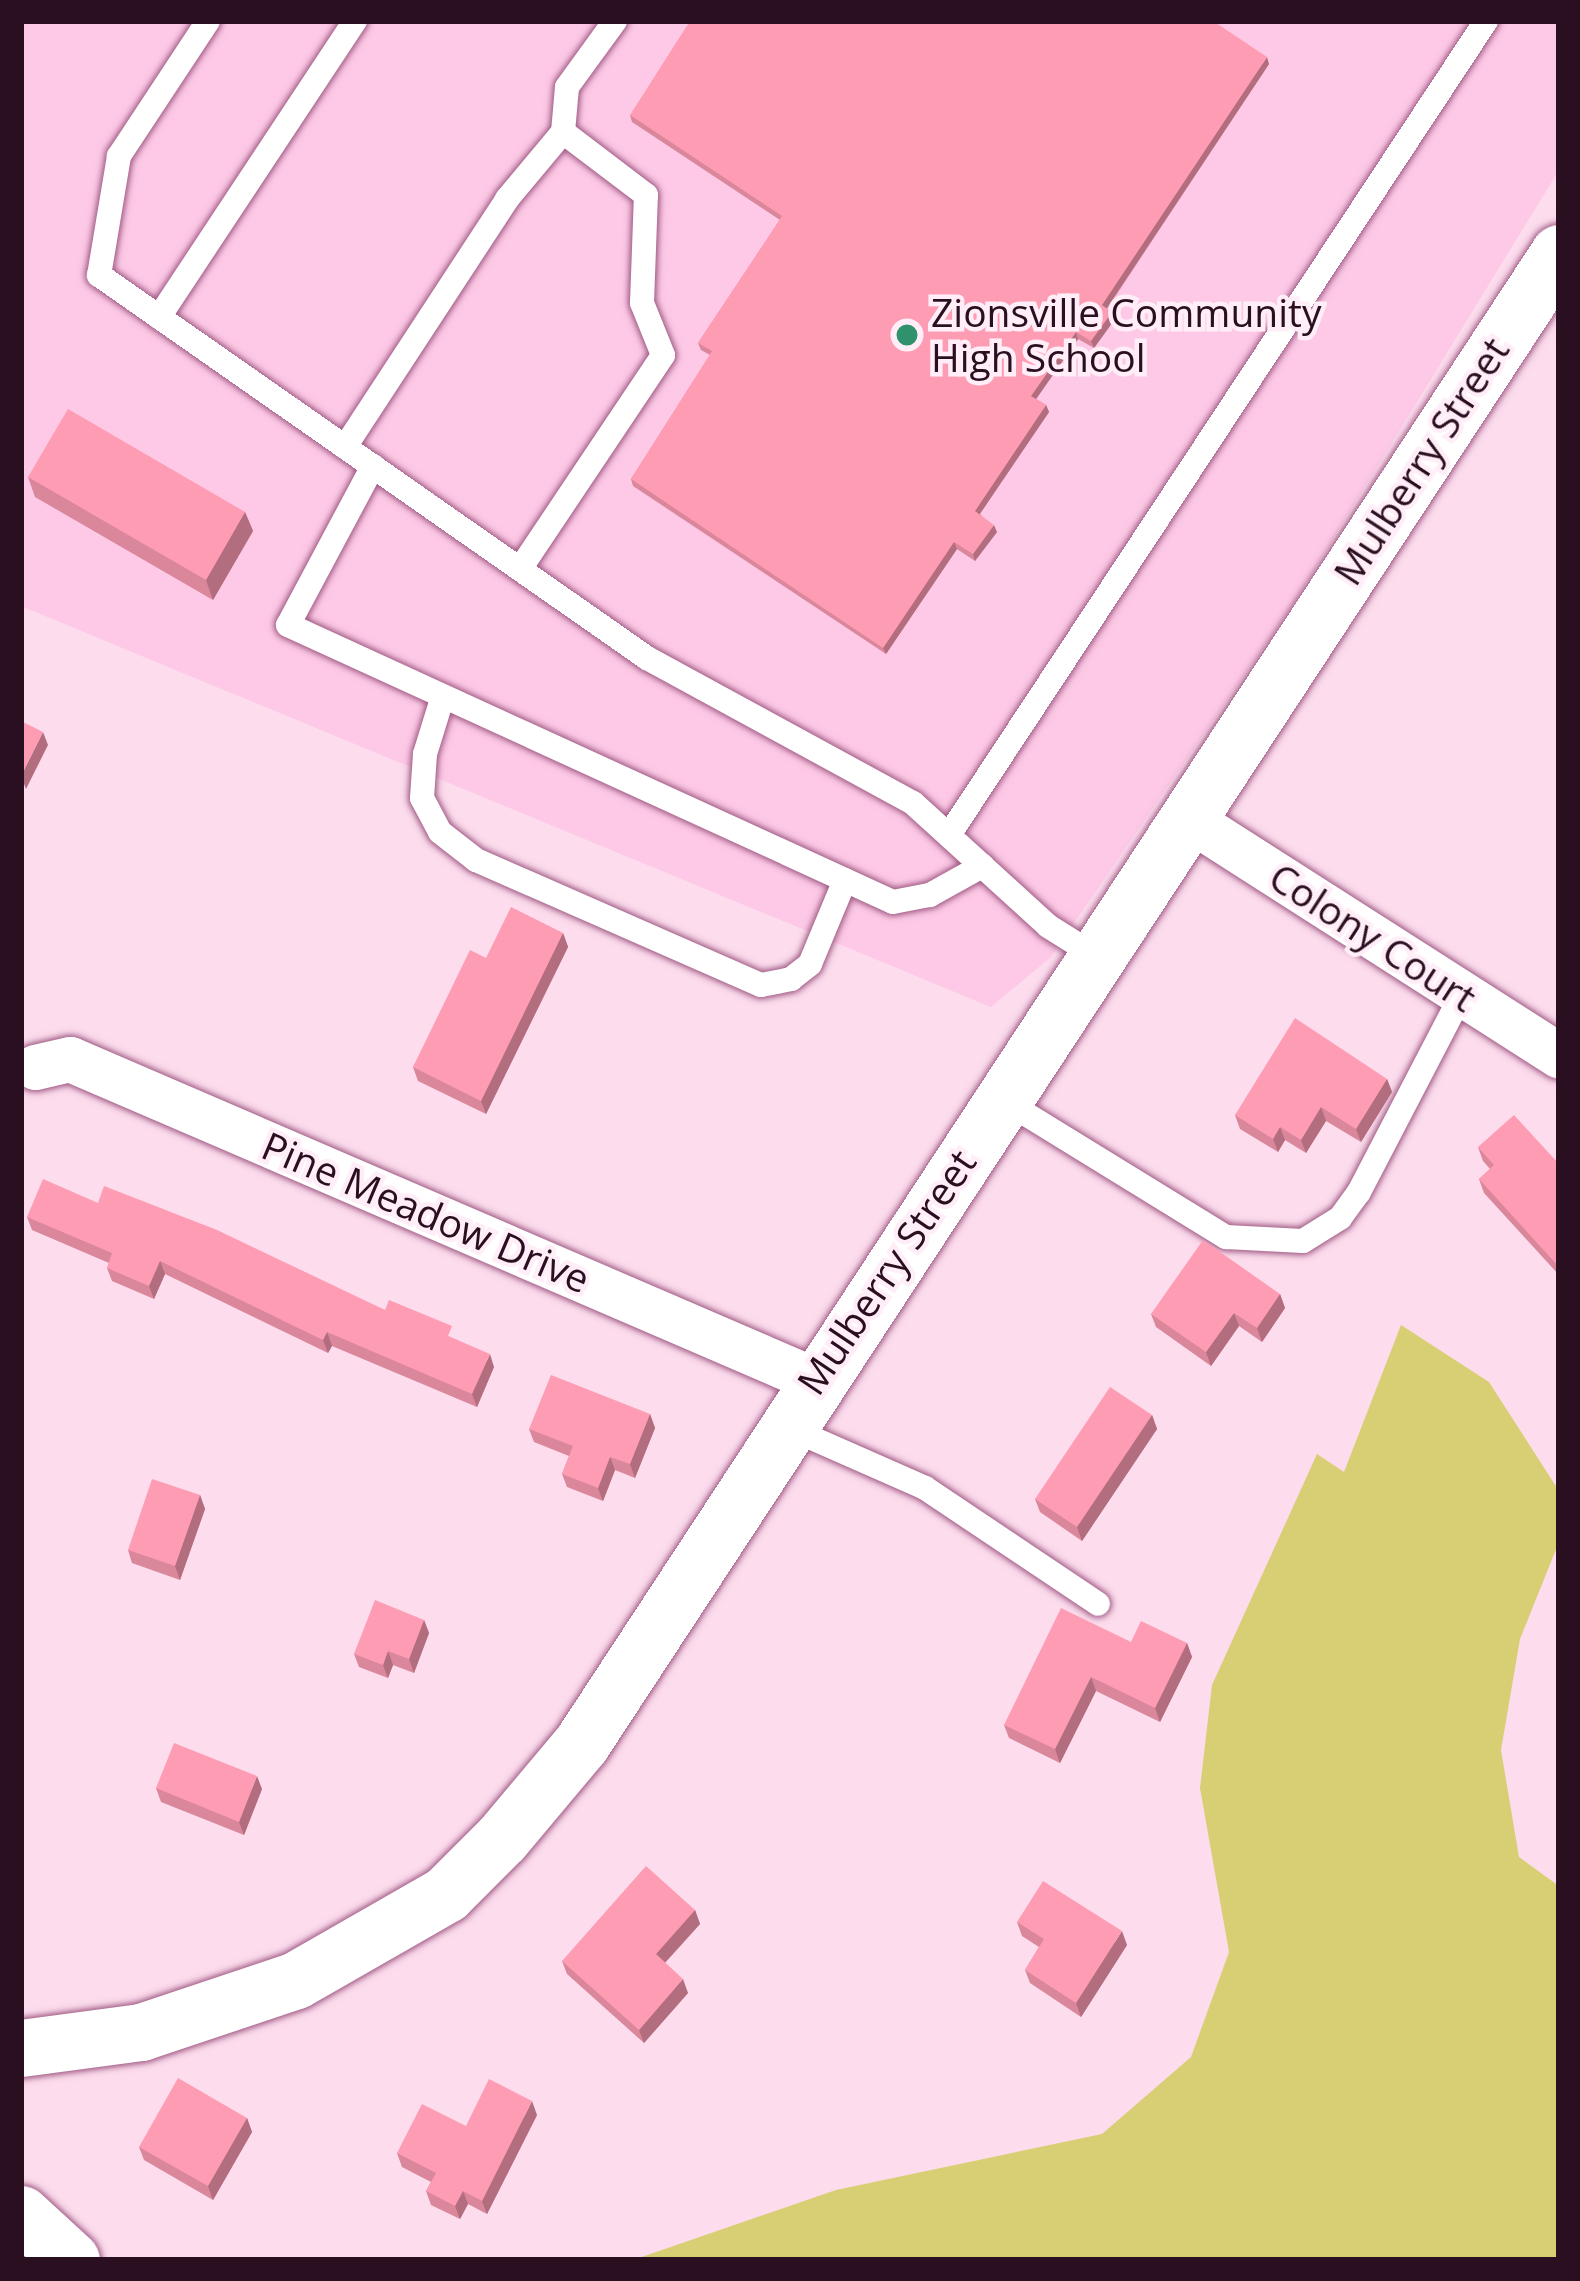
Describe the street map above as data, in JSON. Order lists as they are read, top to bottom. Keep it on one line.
{"streets":{"street":["Mulberry Street","Colony Court","Pine Meadow Drive"]},"crossings":[["Mulberry Street","Colony Court"],["Mulberry Street","Pine Meadow Drive"]],"places":["Zionsville Community High School"]}
